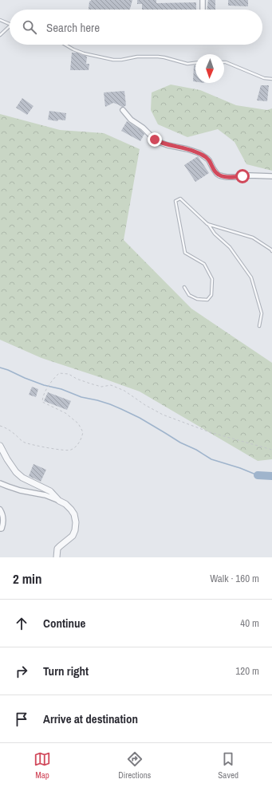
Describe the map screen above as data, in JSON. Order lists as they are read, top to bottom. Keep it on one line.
{"north":"bottom","page":{"search":"Search here","heading":["2 min","Walk · 160 m"],"list":[["Continue","40 m"],["Turn right","120 m"],"Arrive at destination"],"nav":["Map","Directions","Saved"]}}
